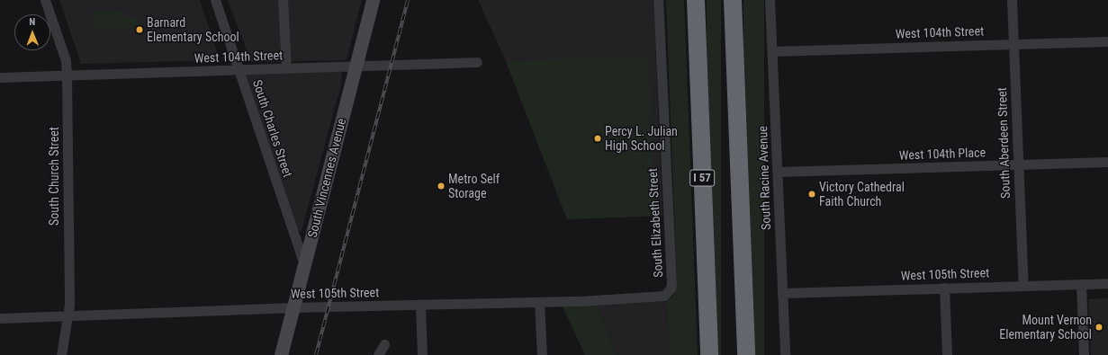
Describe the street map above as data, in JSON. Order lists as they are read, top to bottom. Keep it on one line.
{"streets":{"highway":["I 57"],"main road":["South Vincennes Avenue"],"street":["West 104th Street","South Charles Street","South Aberdeen Street","West 104th Place","South Church Street","South Racine Avenue","South Elizabeth Street","West 105th Street"]},"crossings":[["West 104th Street","South Charles Street"],["West 104th Street","South Aberdeen Street"],["West 104th Street","South Church Street"],["West 104th Street","South Vincennes Avenue"],["West 104th Street","South Racine Avenue"],["South Charles Street","South Vincennes Avenue"],["South Aberdeen Street","West 104th Place"],["South Aberdeen Street","West 105th Street"],["West 104th Place","South Racine Avenue"],["South Church Street","West 105th Street"],["South Vincennes Avenue","West 105th Street"],["South Racine Avenue","West 105th Street"],["South Elizabeth Street","West 105th Street"]],"places":["Barnard Elementary School","Percy L. Julian High School","Metro Self Storage","Victory Cathedral Faith Church","Mount Vernon Elementary School"],"north":"top"}
